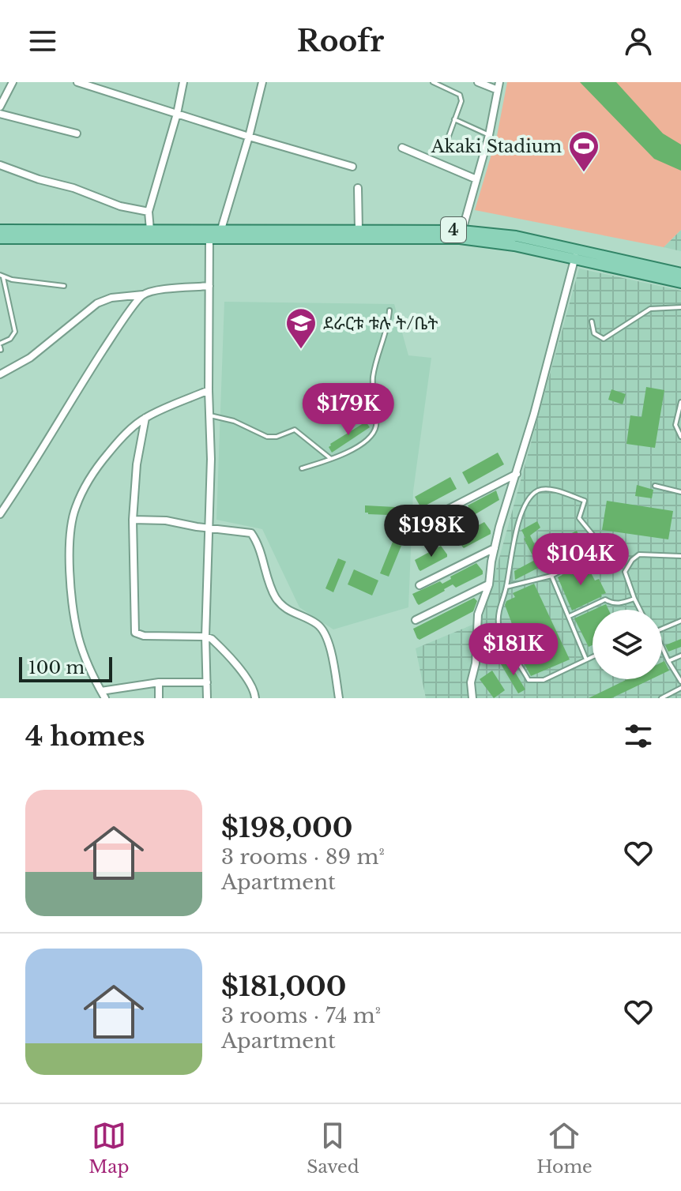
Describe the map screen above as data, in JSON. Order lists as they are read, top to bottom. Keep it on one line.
{"streets":{"main road":["4"]},"places":{"sports":["Akaki Stadium"],"school or university":["ደራርቱ ቱሉ ት/ቤት"]},"scale_bar":"100 m","page":{"header":"Roofr","price":["$179K","$198K","$104K","$181K"],"scale":"100 m","heading":"4 homes","list":[{"name":"$198,000","note":"3 rooms · 89 m² · Apartment"},{"name":"$181,000","note":"3 rooms · 74 m² · Apartment"}],"tabs":["Map","Saved","Home"]}}
